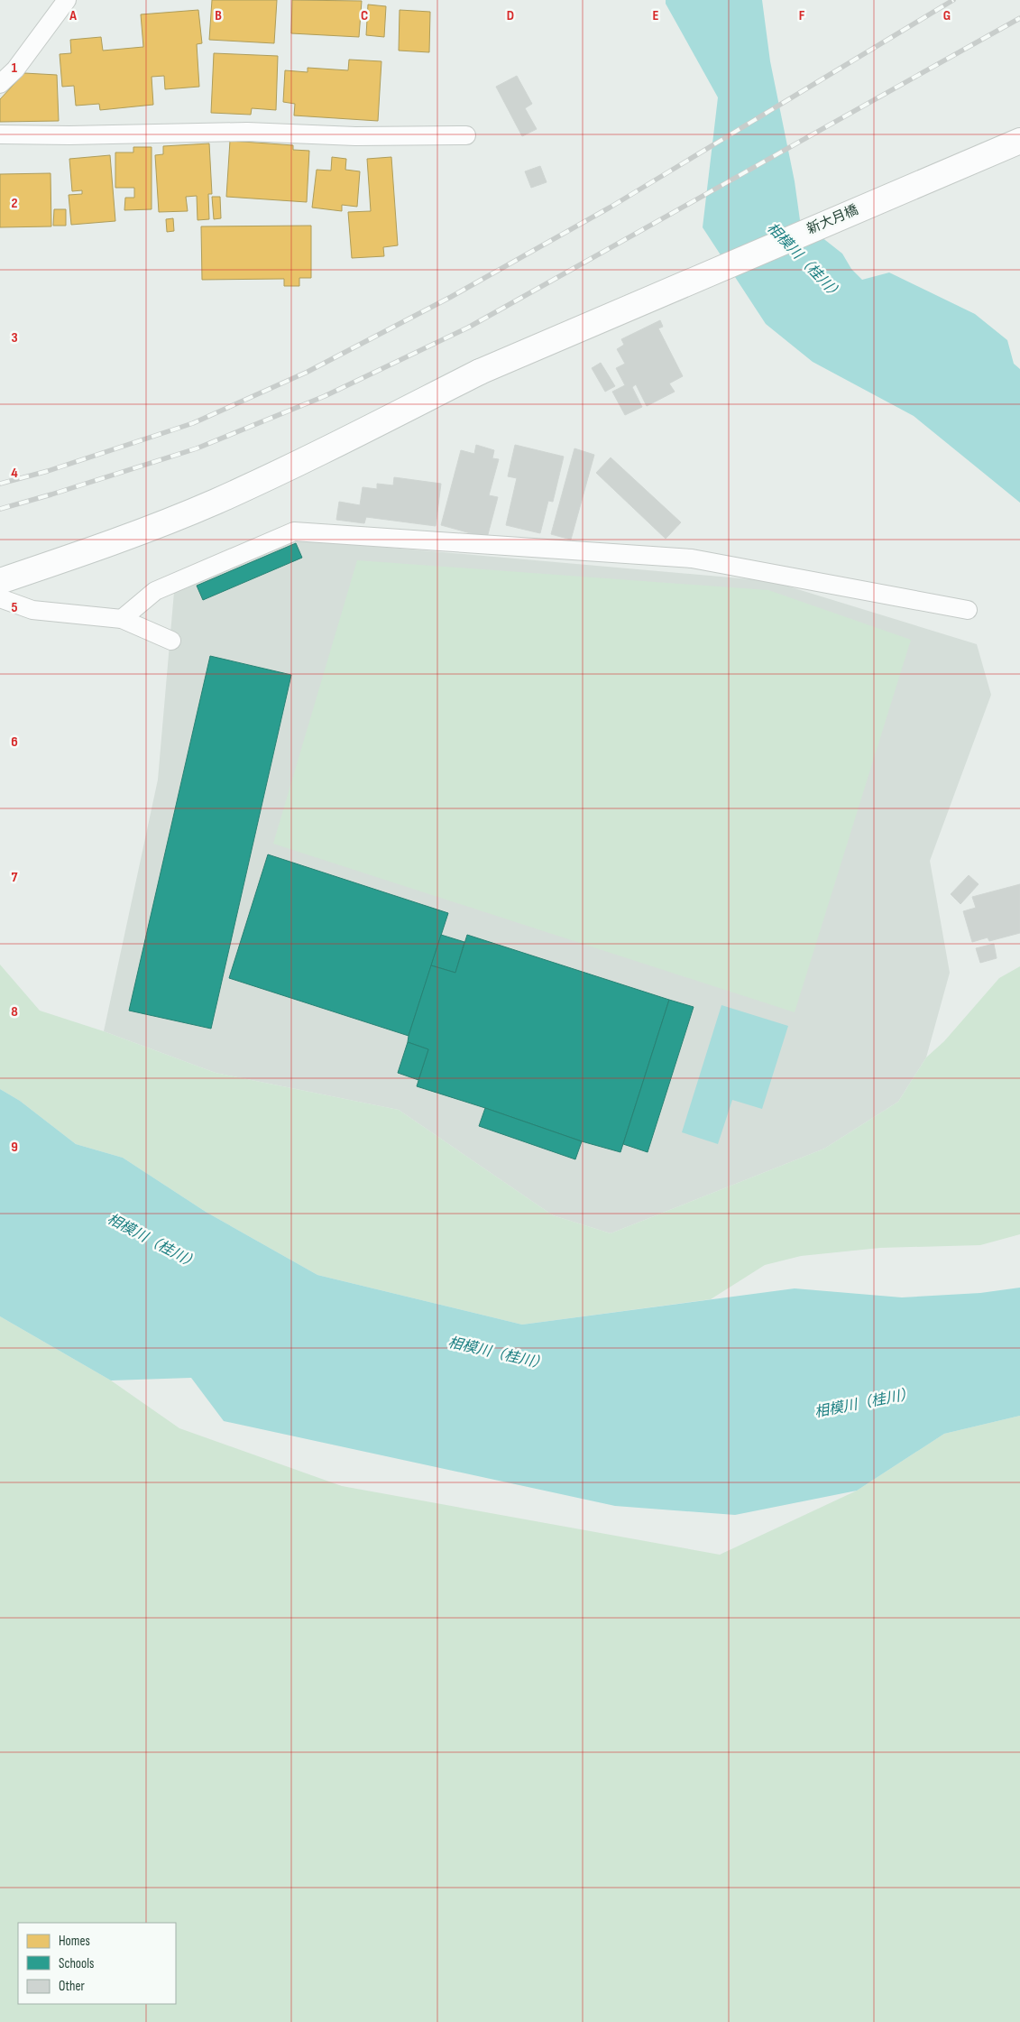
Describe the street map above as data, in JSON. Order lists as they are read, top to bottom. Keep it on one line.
{"streets":{"street":["新大月橋"]},"water":["相模川（桂川）"],"legend":["Homes","Schools","Other"],"grid":{"columns":["A","B","C","D","E","F","G"],"rows":["1","2","3","4","5","6","7","8","9"]}}
